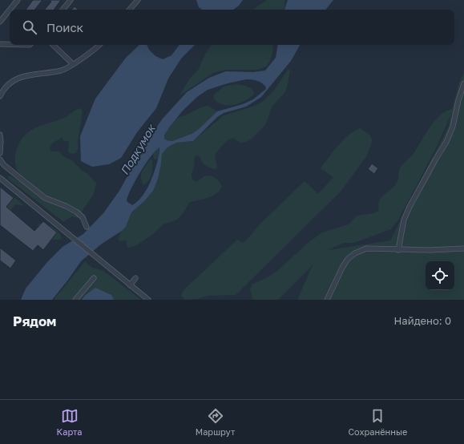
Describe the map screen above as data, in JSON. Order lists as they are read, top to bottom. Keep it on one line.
{"water":["Подкумок"],"page":{"search":"Поиск","heading":["Рядом","Найдено: 0"],"nav":["Карта","Маршрут","Сохранённые"]}}
